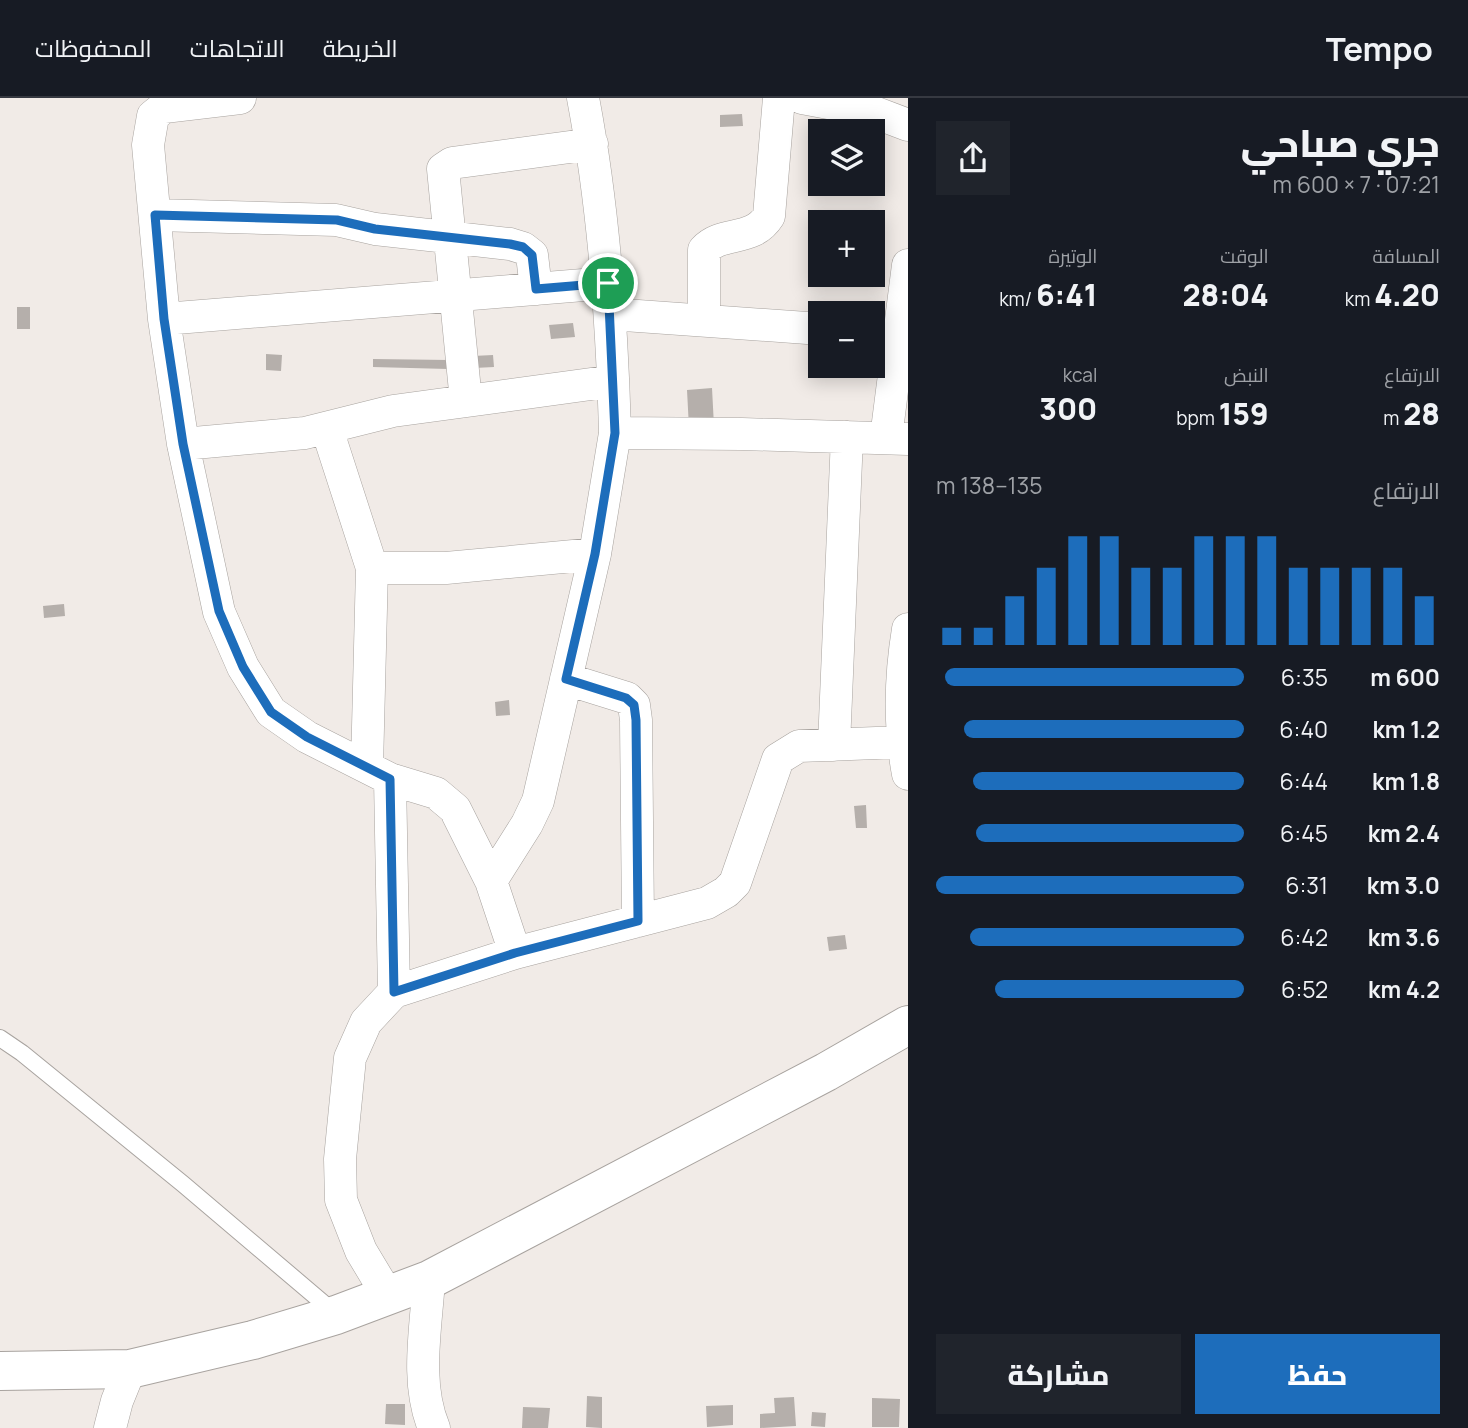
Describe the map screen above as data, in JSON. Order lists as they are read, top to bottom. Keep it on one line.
{"page":{"header":"Tempo","nav":["الخريطة","الاتجاهات","المحفوظات"],"heading":["جري صباحي","07:21 · 7 × 600 m"],"map_buttons":["+","−"],"stats":[["المسافة","4.20 km"],["الوقت","28:04"],["الوتيرة","6:41 /km"],["الارتفاع","28 m"],["النبض","159 bpm"],["kcal","300"]],"chart":["الارتفاع","135–138 m"],"list":[{"name":"600 m","note":"6:35"},{"name":"1.2 km","note":"6:40"},{"name":"1.8 km","note":"6:44"},{"name":"2.4 km","note":"6:45"},{"name":"3.0 km","note":"6:31"},{"name":"3.6 km","note":"6:42"},{"name":"4.2 km","note":"6:52"}],"buttons":["حفظ","مشاركة"]}}
